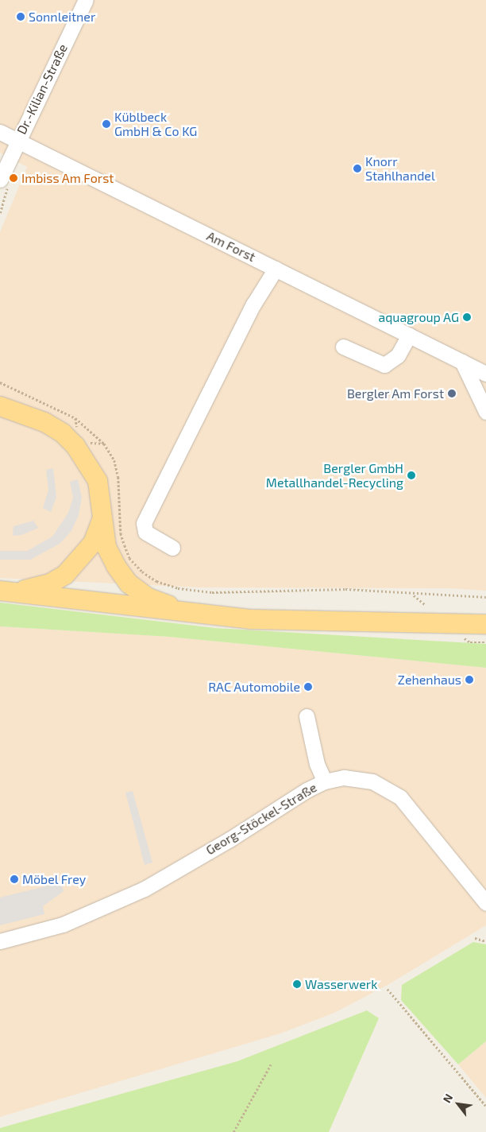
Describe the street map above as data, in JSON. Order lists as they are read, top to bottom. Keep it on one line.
{"streets":{"street":["Dr.-Kilian-Straße","Am Forst","Georg-Stöckel-Straße"]},"crossings":[["Dr.-Kilian-Straße","Am Forst"]],"places":["Sonnleitner","Küblbeck GmbH & Co KG","Knorr Stahlhandel","Imbiss Am Forst","aquagroup AG","Bergler Am Forst","Bergler GmbH Metallhandel-Recycling","Zehenhaus","RAC Automobile","Möbel Frey","Wasserwerk"],"north":"top left"}
